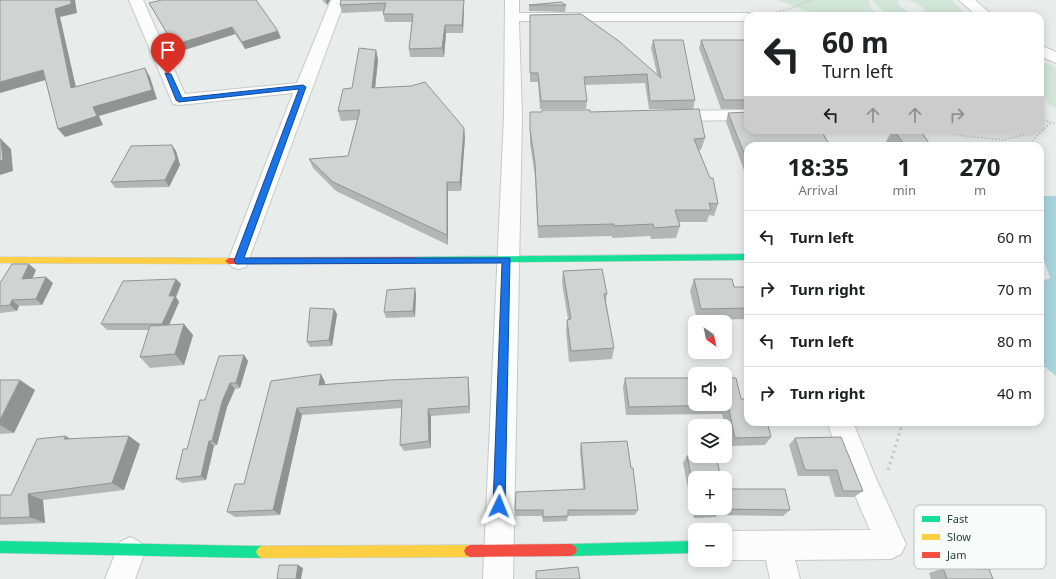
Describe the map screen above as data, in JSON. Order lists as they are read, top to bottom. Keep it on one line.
{"legend":["Fast","Slow","Jam"],"north":"bottom right","page":{"turn":["60 m","Turn left"],"eta":["18:35","Arrival","1","min","270","m"],"list":[{"name":"Turn left","value":"60 m"},{"name":"Turn right","value":"70 m"},{"name":"Turn left","value":"80 m"},{"name":"Turn right","value":"40 m"}],"map_buttons":["+","−"]}}
